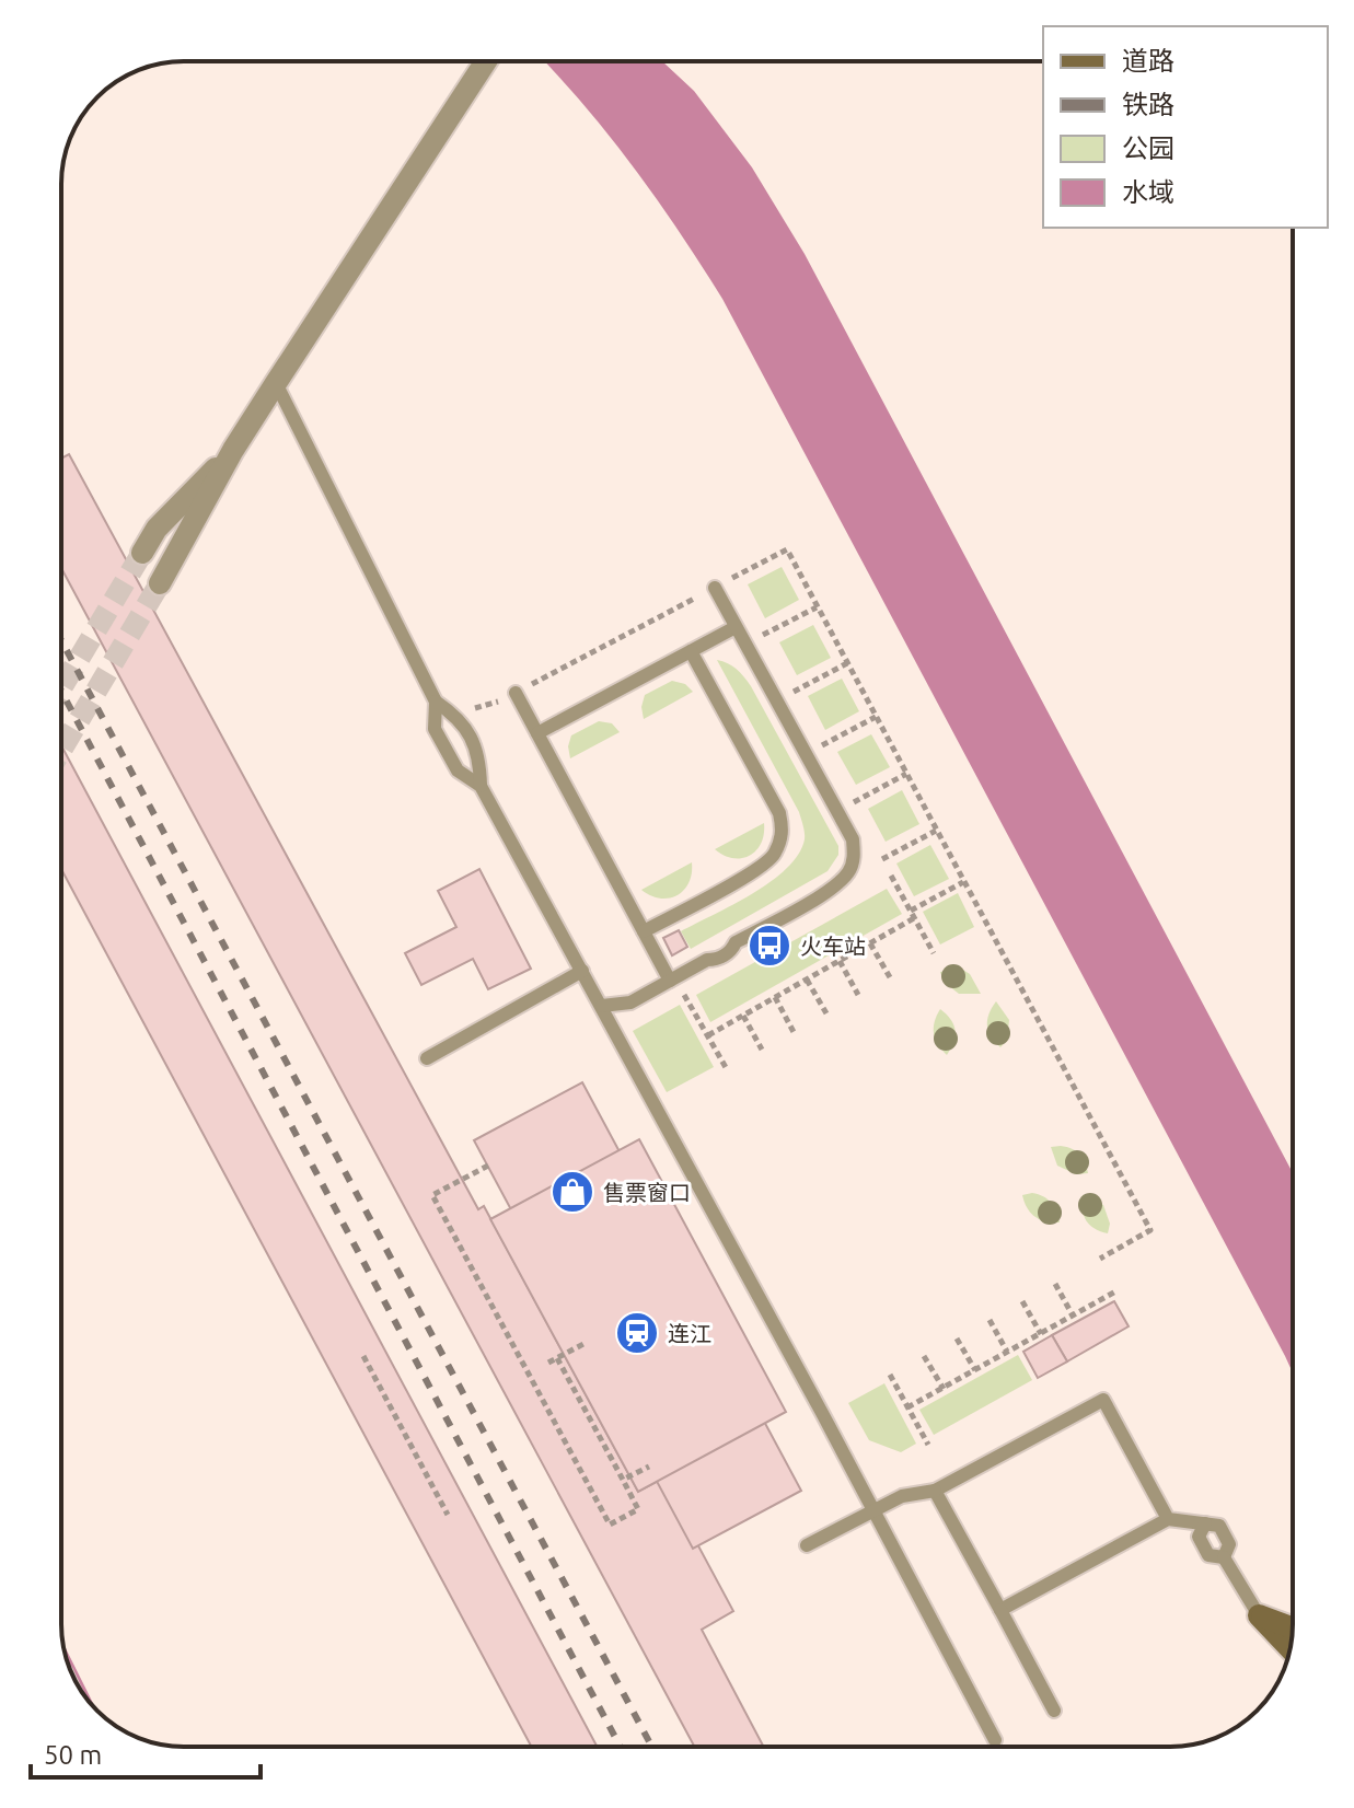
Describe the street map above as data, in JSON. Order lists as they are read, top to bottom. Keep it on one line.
{"places":{"bus stop":["火车站"],"shop":["售票窗口"],"station":["连江"]},"legend":["道路","铁路","公园","水域"],"scale_bar":"50 m"}
